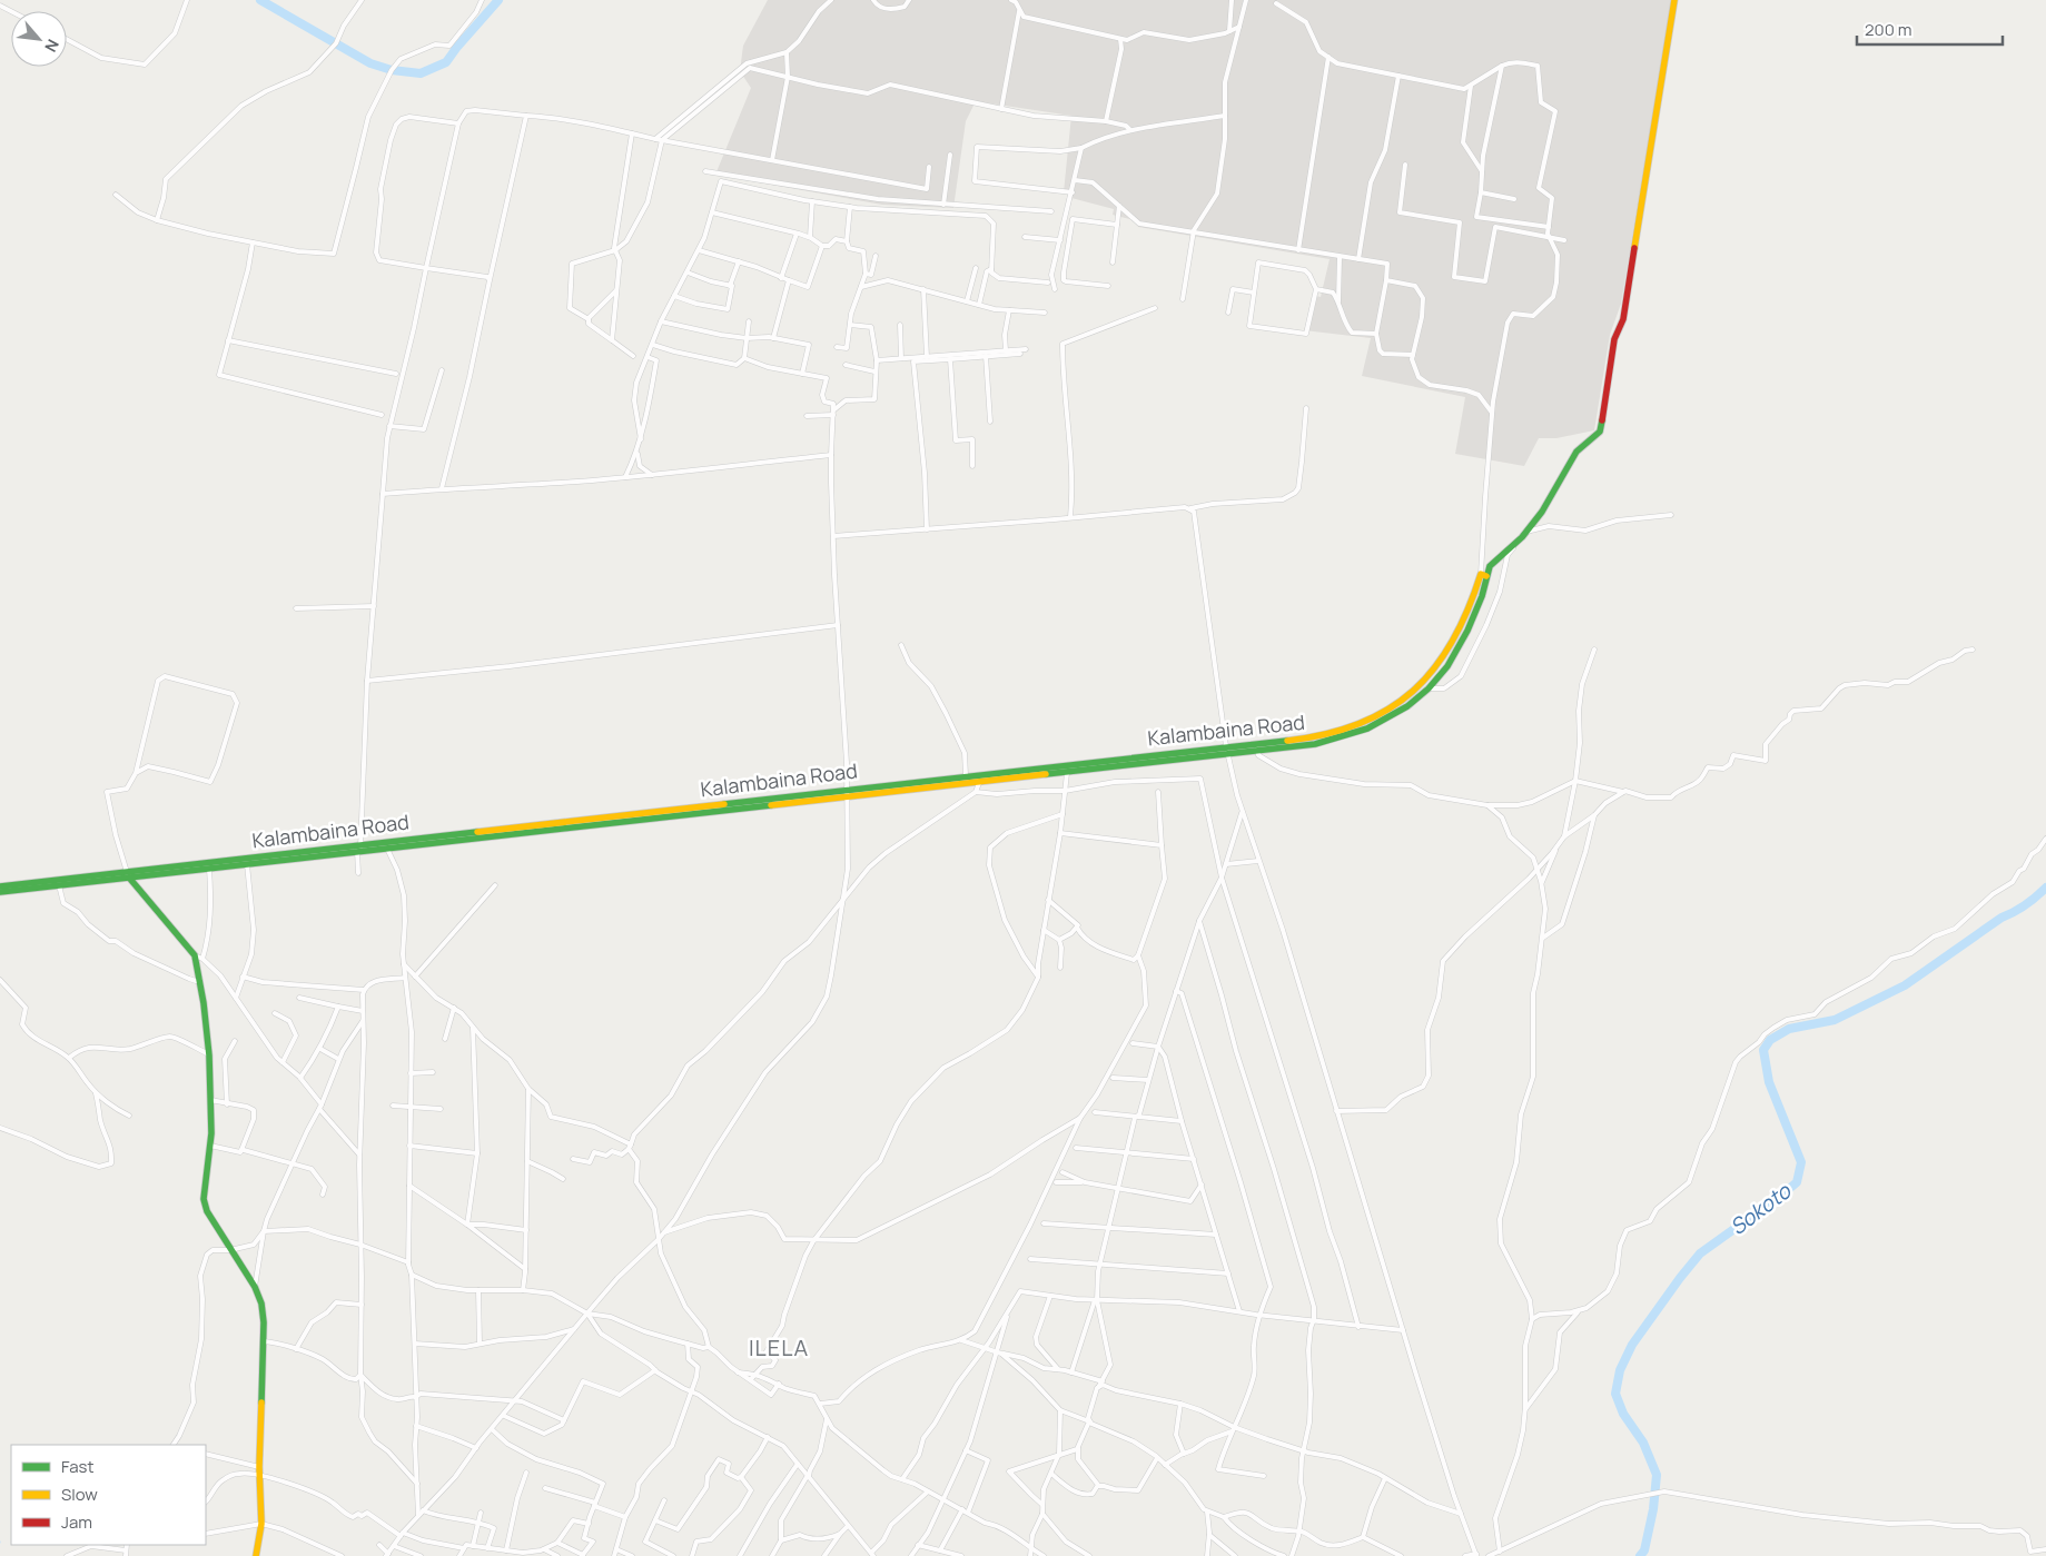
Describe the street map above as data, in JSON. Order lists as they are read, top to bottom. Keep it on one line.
{"streets":{"main road":["Kalambaina Road"]},"districts":["ILELA"],"water":["Sokoto"],"legend":["Fast","Slow","Jam"],"scale_bar":"200 m","north":"bottom right"}
